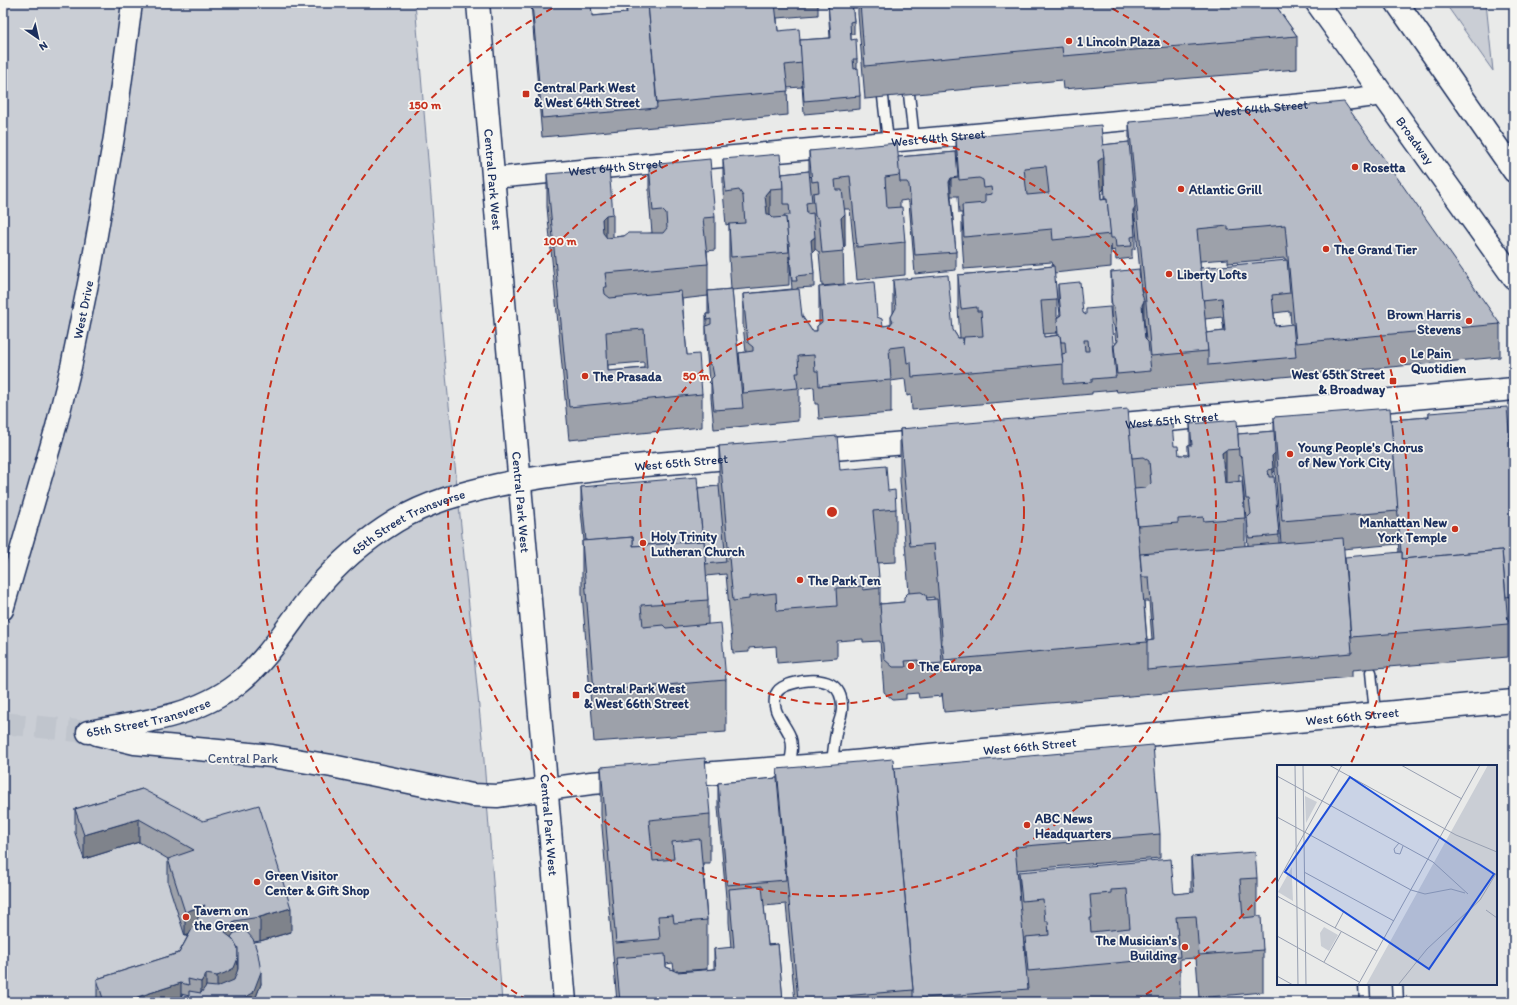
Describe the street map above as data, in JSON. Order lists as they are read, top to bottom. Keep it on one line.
{"streets":{"main road":["Broadway","Central Park West","West 65th Street","65th Street Transverse","West 66th Street"],"street":["West 64th Street","West Drive"]},"crossings":[["West 64th Street","Broadway"],["West 64th Street","Central Park West"],["Central Park West","West 65th Street"],["Central Park West","65th Street Transverse"],["Central Park West","West 66th Street"],["West 65th Street","65th Street Transverse"],["65th Street Transverse","West 66th Street"]],"parks":["Central Park"],"places":{"other":["1 Lincoln Plaza","Rosetta","Atlantic Grill","The Grand Tier","Liberty Lofts","Brown Harris Stevens","Le Pain Quotidien","The Prasada","Young People's Chorus of New York City","Manhattan New York Temple","Holy Trinity Lutheran Church","The Park Ten","The Europa","ABC News Headquarters","Green Visitor Center & Gift Shop","Tavern on the Green","The Musician's Building"],"transit":["Central Park West & West 64th Street","West 65th Street & Broadway","Central Park West & West 66th Street"]},"north":"bottom right","rings":["150 m","100 m","50 m"]}
